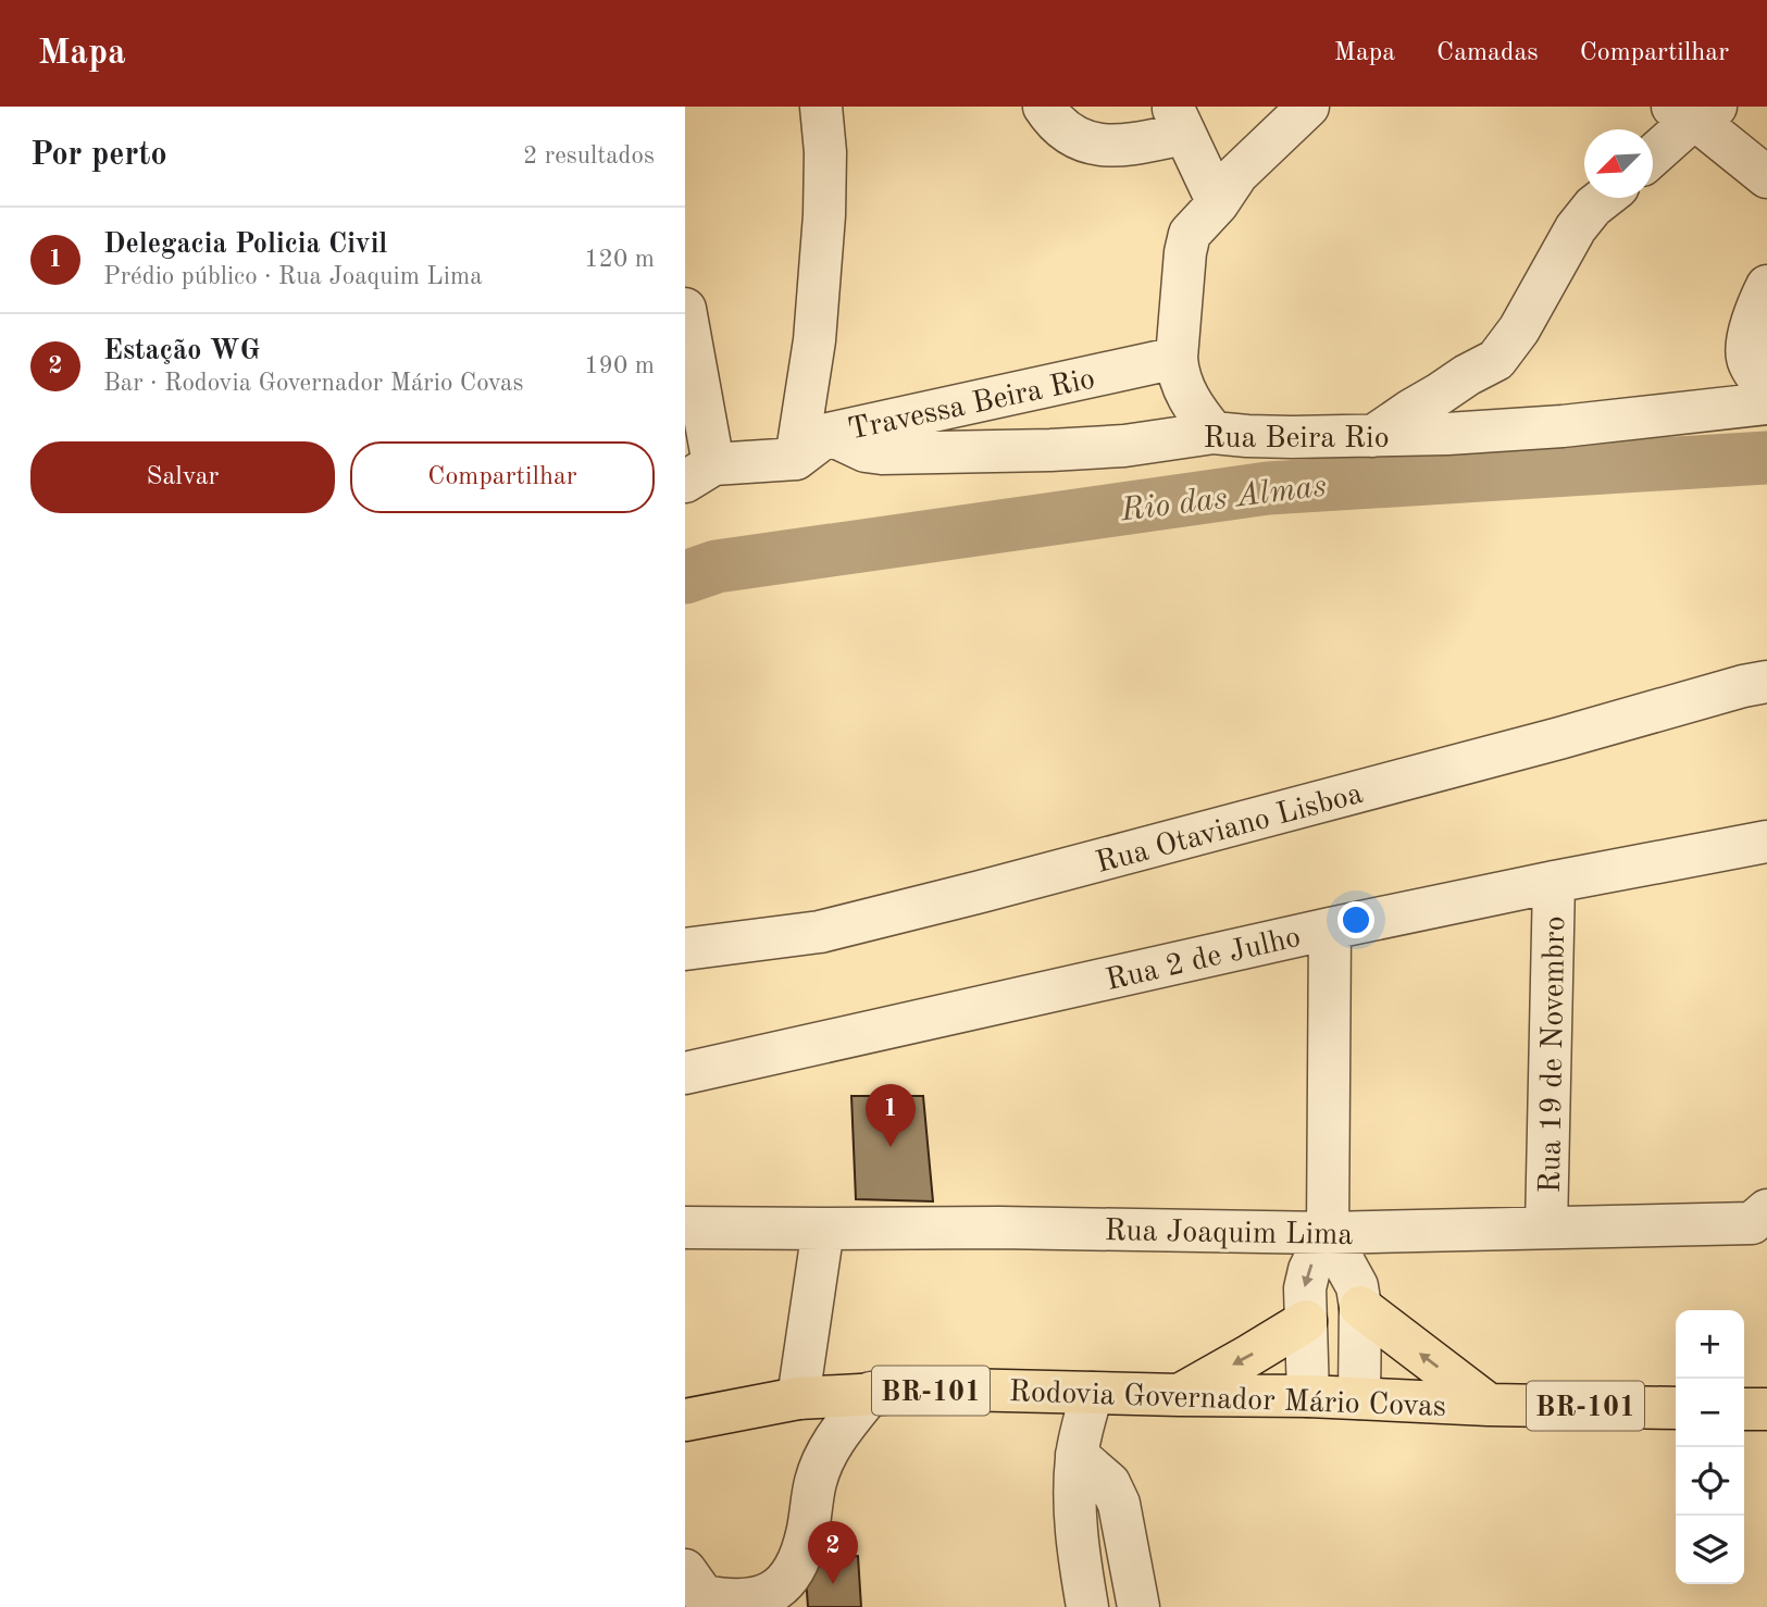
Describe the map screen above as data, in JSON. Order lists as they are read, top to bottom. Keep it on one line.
{"streets":{"highway":["BR-101","Rodovia Governador Mário Covas"],"street":["Travessa Beira Rio","Rua Beira Rio","Rua Otaviano Lisboa","Rua 2 de Julho","Rua 19 de Novembro","Rua Joaquim Lima"]},"crossings":[["Travessa Beira Rio","Rua Beira Rio"],["Rua 2 de Julho","Rua 19 de Novembro"],["Rua 19 de Novembro","Rua Joaquim Lima"]],"water":["Rio das Almas"],"north":"bottom left","page":{"header":"Mapa","nav":["Mapa","Camadas","Compartilhar"],"heading":["Por perto","2 resultados"],"list":[{"mark":"1","name":"Delegacia Policia Civil","note":"Prédio público · Rua Joaquim Lima","value":"120 m"},{"mark":"2","name":"Estação WG","note":"Bar · Rodovia Governador Mário Covas","value":"190 m"}],"buttons":["Salvar","Compartilhar"],"pins":["1","2"],"map_buttons":["+","−"]}}
